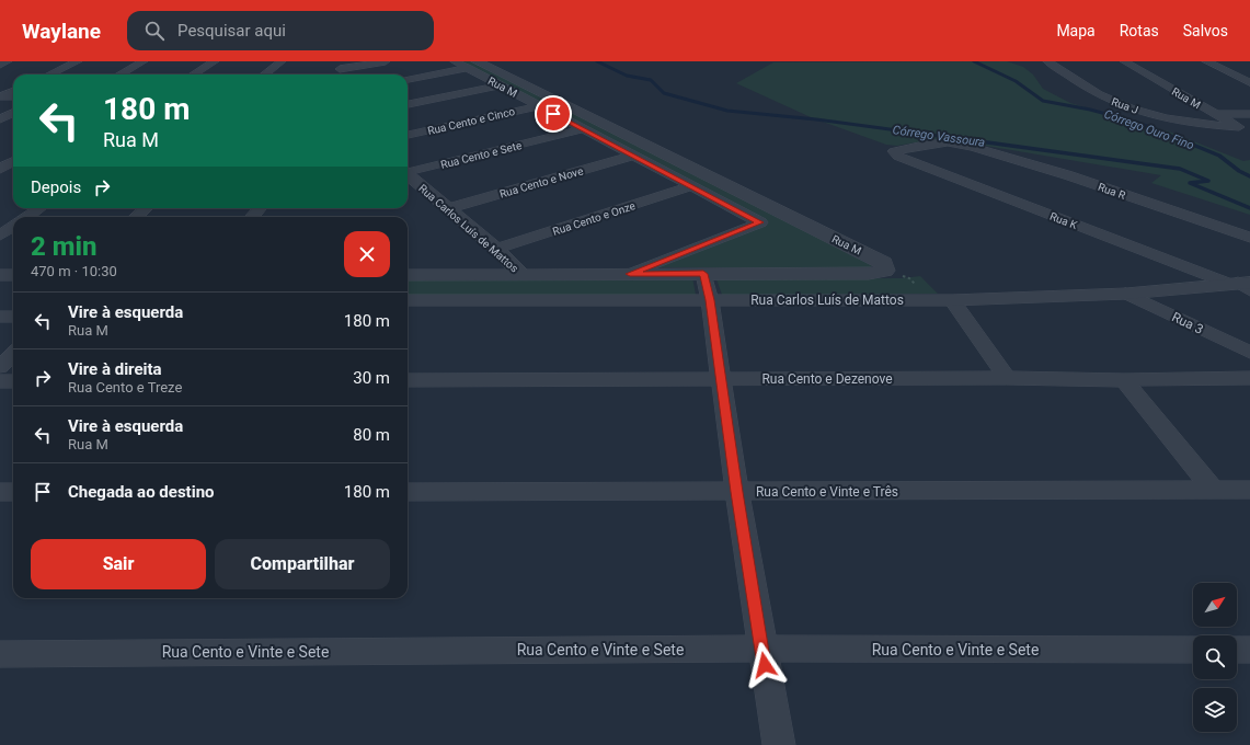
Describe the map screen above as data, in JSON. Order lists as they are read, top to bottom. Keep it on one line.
{"streets":{"street":["Rua M","Rua J","Rua Cento e Cinco","Rua Cento e Sete","Rua Cento e Nove","Rua R","Rua Cento e Onze","Rua K","Rua Carlos Luís de Mattos","Rua 3","Rua Cento e Dezenove","Rua Cento e Vinte e Três","Rua Cento e Vinte e Sete"]},"crossings":[["Rua M","Rua J"],["Rua M","Rua Cento e Cinco"],["Rua M","Rua Cento e Sete"],["Rua M","Rua Cento e Nove"],["Rua M","Rua Cento e Onze"],["Rua M","Rua Carlos Luís de Mattos"],["Rua Cento e Nove","Rua Carlos Luís de Mattos"],["Rua R","Rua K"],["Rua Cento e Onze","Rua Carlos Luís de Mattos"],["Rua K","Rua Carlos Luís de Mattos"],["Rua Carlos Luís de Mattos","Rua 3"]],"water":["Córrego Ouro Fino","Córrego Vassoura"],"north":"top right","page":{"header":"Waylane","search":"Pesquisar aqui","nav":["Mapa","Rotas","Salvos"],"turn":["180 m","Rua M"],"then":"Depois","heading":["2 min","470 m · 10:30"],"list":[{"name":"Vire à esquerda","note":"Rua M","value":"180 m"},{"name":"Vire à direita","note":"Rua Cento e Treze","value":"30 m"},{"name":"Vire à esquerda","note":"Rua M","value":"80 m"},{"name":"Chegada ao destino","value":"180 m"}],"buttons":["Sair","Compartilhar"]}}
